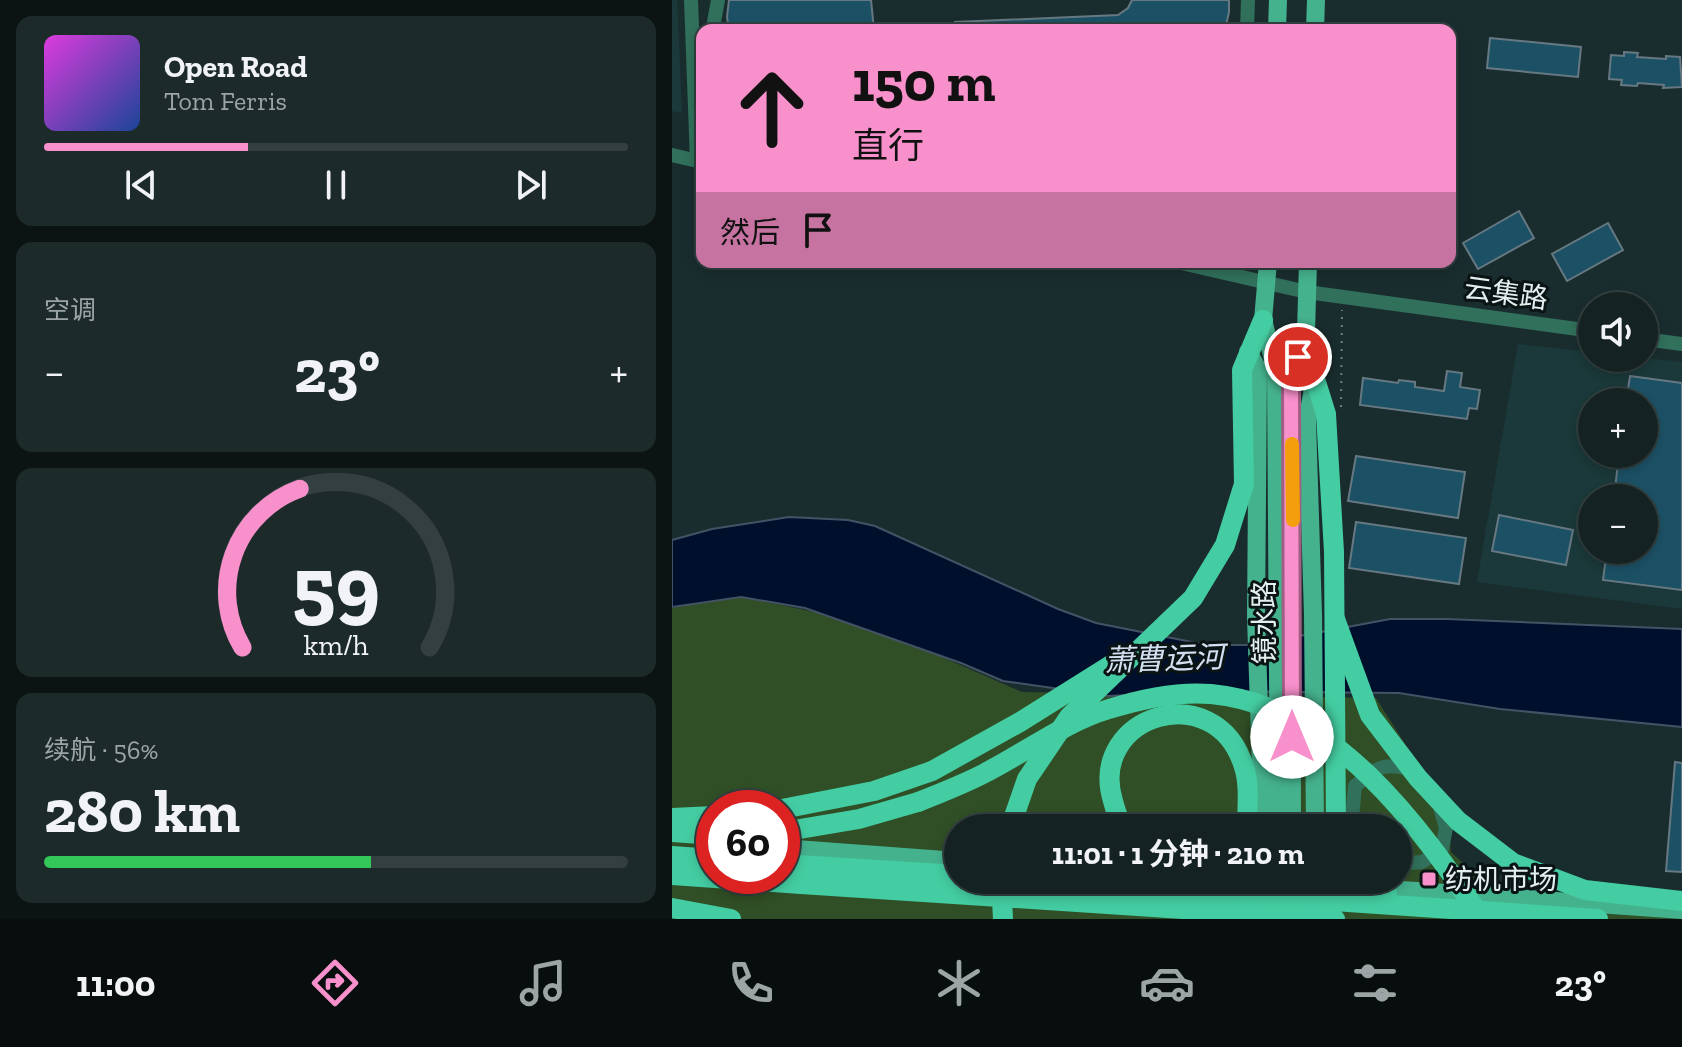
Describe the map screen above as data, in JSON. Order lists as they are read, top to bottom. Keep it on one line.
{"streets":{"main road":["镜水路"],"street":["云集路"]},"water":["萧曹运河"],"places":{"transit":["纺机市场"]},"page":{"turn":["150 m","直行"],"song":["Open Road","Tom Ferris"],"then":"然后","tile":["空调",["续航 · 56%","280 km"]],"map_buttons":["+","−"],"heat":["−","23°","+"],"limit":"60","trip":"11:01 · 1 分钟 · 210 m","tabs":["11:00","23°"],"gauge":["59","km/h"]}}
